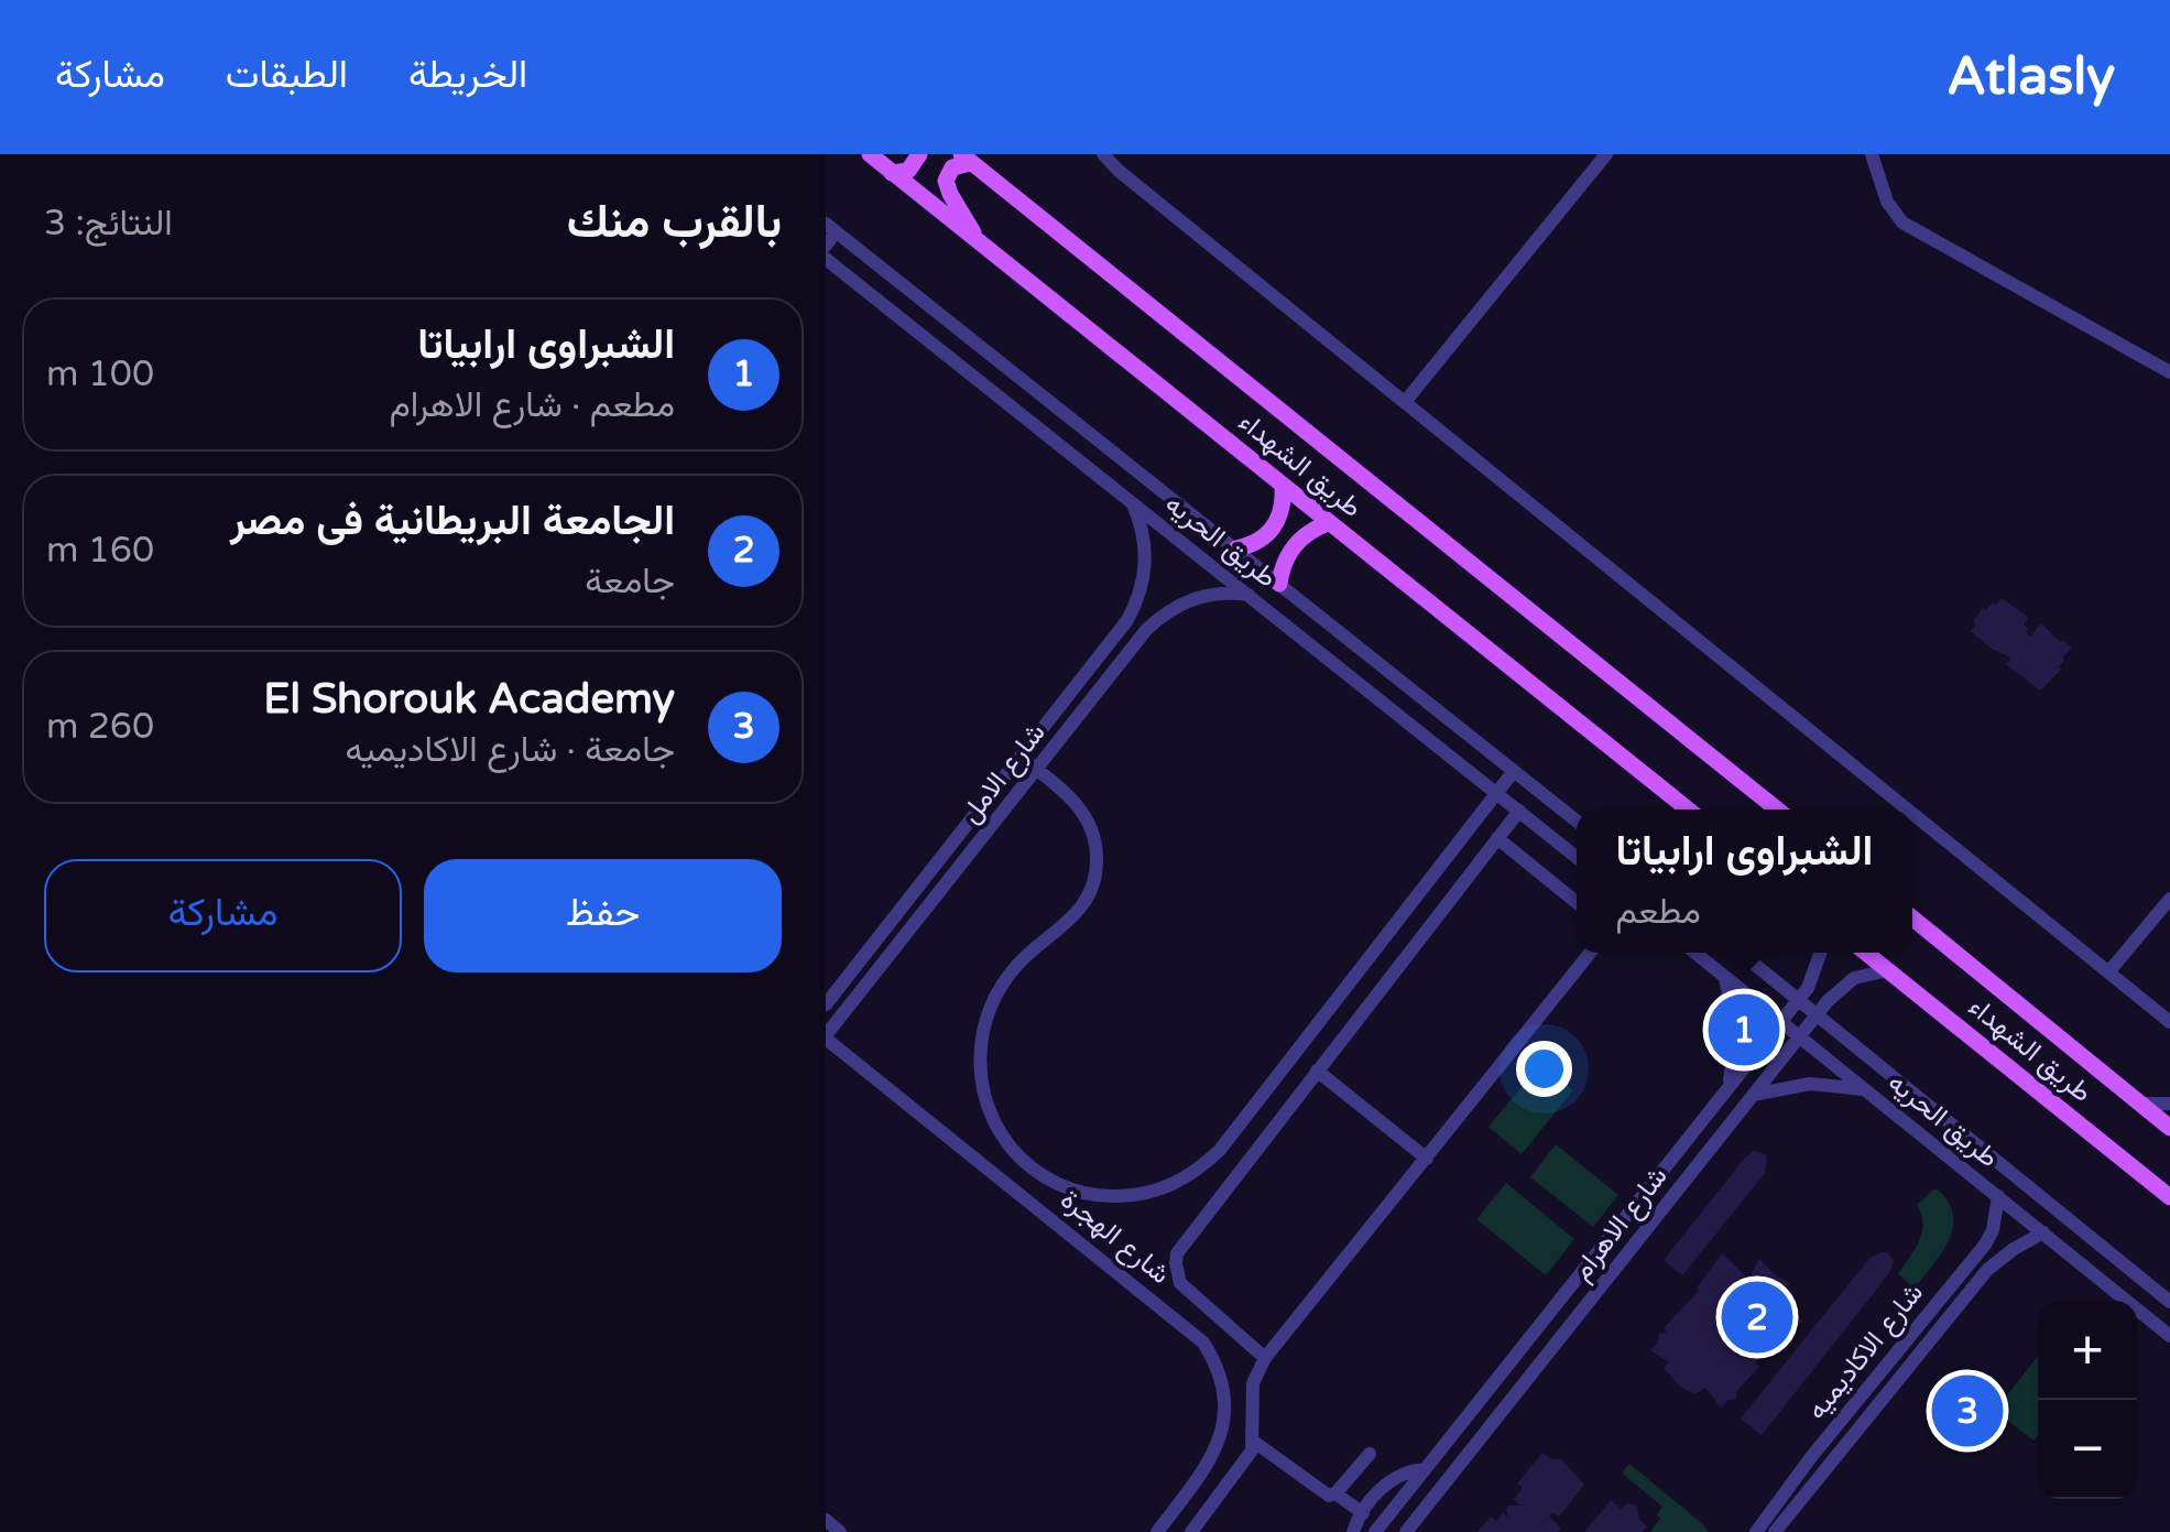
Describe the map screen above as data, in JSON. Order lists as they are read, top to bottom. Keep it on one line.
{"streets":{"main road":["طريق الشهداء"],"street":["طريق الحريه","شارع الامل","شارع الاهرام","شارع الهجرة","شارع الاكاديميه"]},"crossings":[["طريق الشهداء","شارع الاهرام"],["طريق الحريه","شارع الامل"],["طريق الحريه","شارع الاهرام"],["طريق الحريه","شارع الاكاديميه"],["شارع الامل","شارع الهجرة"]],"page":{"header":"Atlasly","nav":["الخريطة","الطبقات","مشاركة"],"heading":["بالقرب منك","النتائج: 3"],"list":[{"mark":"1","name":"الشبراوى ارابياتا","note":"مطعم · شارع الاهرام","value":"100 m"},{"mark":"2","name":"الجامعة البريطانية فى مصر","note":"جامعة","value":"160 m"},{"mark":"3","name":"El Shorouk Academy","note":"جامعة · شارع الاكاديميه","value":"260 m"}],"popup":["الشبراوى ارابياتا","مطعم"],"buttons":["حفظ","مشاركة"],"pins":["1","2","3"],"map_buttons":["+","−"]}}
